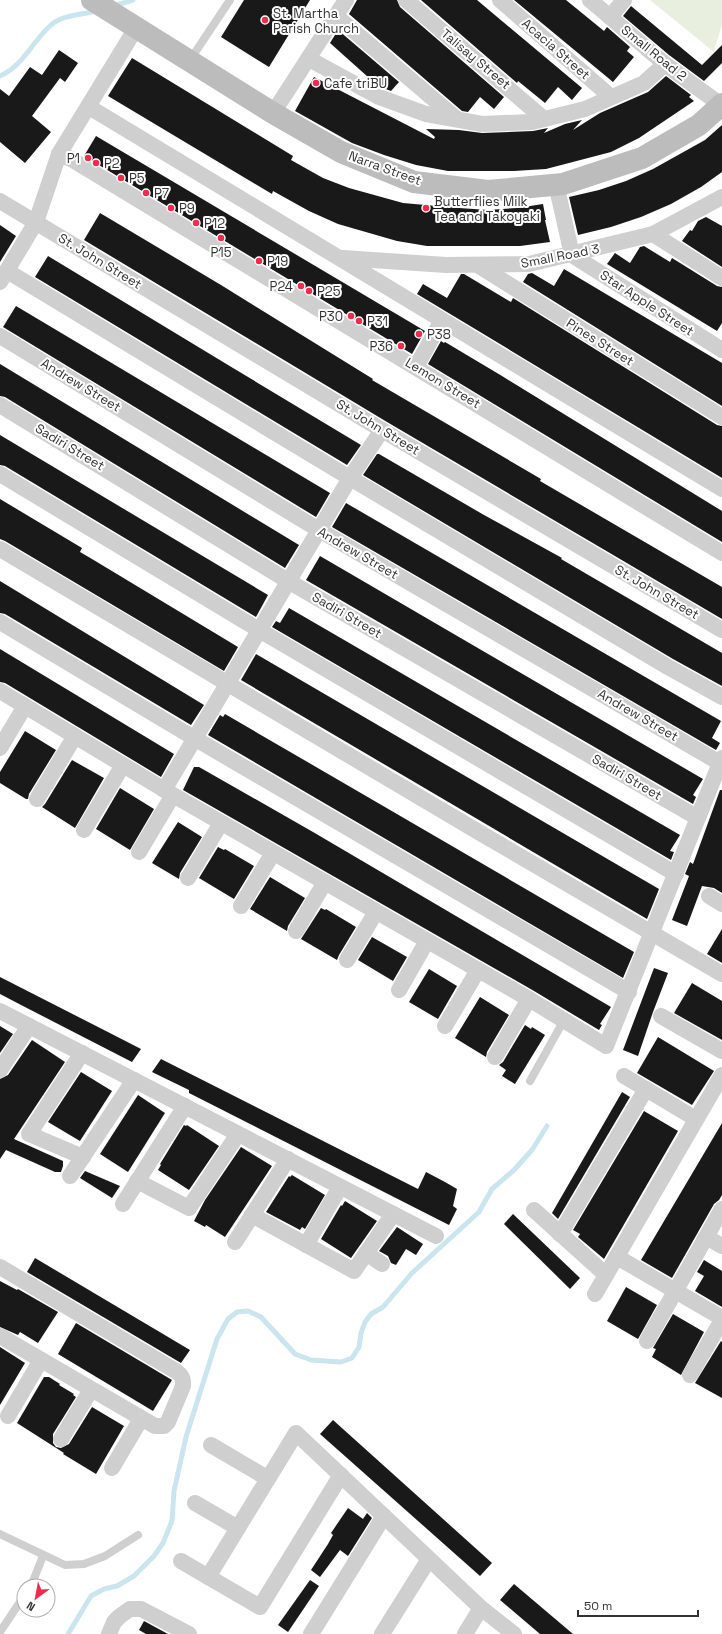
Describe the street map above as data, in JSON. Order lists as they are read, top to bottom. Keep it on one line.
{"streets":{"street":["Acacia Street","Small Road 2","Talisay Street","Narra Street","Small Road 3","St. John Street","Star Apple Street","Pines Street","Lemon Street","Andrew Street","Sadiri Street"]},"crossings":[["Small Road 2","Narra Street"],["Small Road 3","Star Apple Street"],["Small Road 3","Pines Street"]],"places":["St. Martha Parish Church","Cafe triBU","P1","P2","P5","P7","P9","Butterflies Milk Tea and Takoyaki","P12","P15","P19","P24","P25","P30","P31","P38","P36"],"scale_bar":"50 m","north":"bottom left"}
